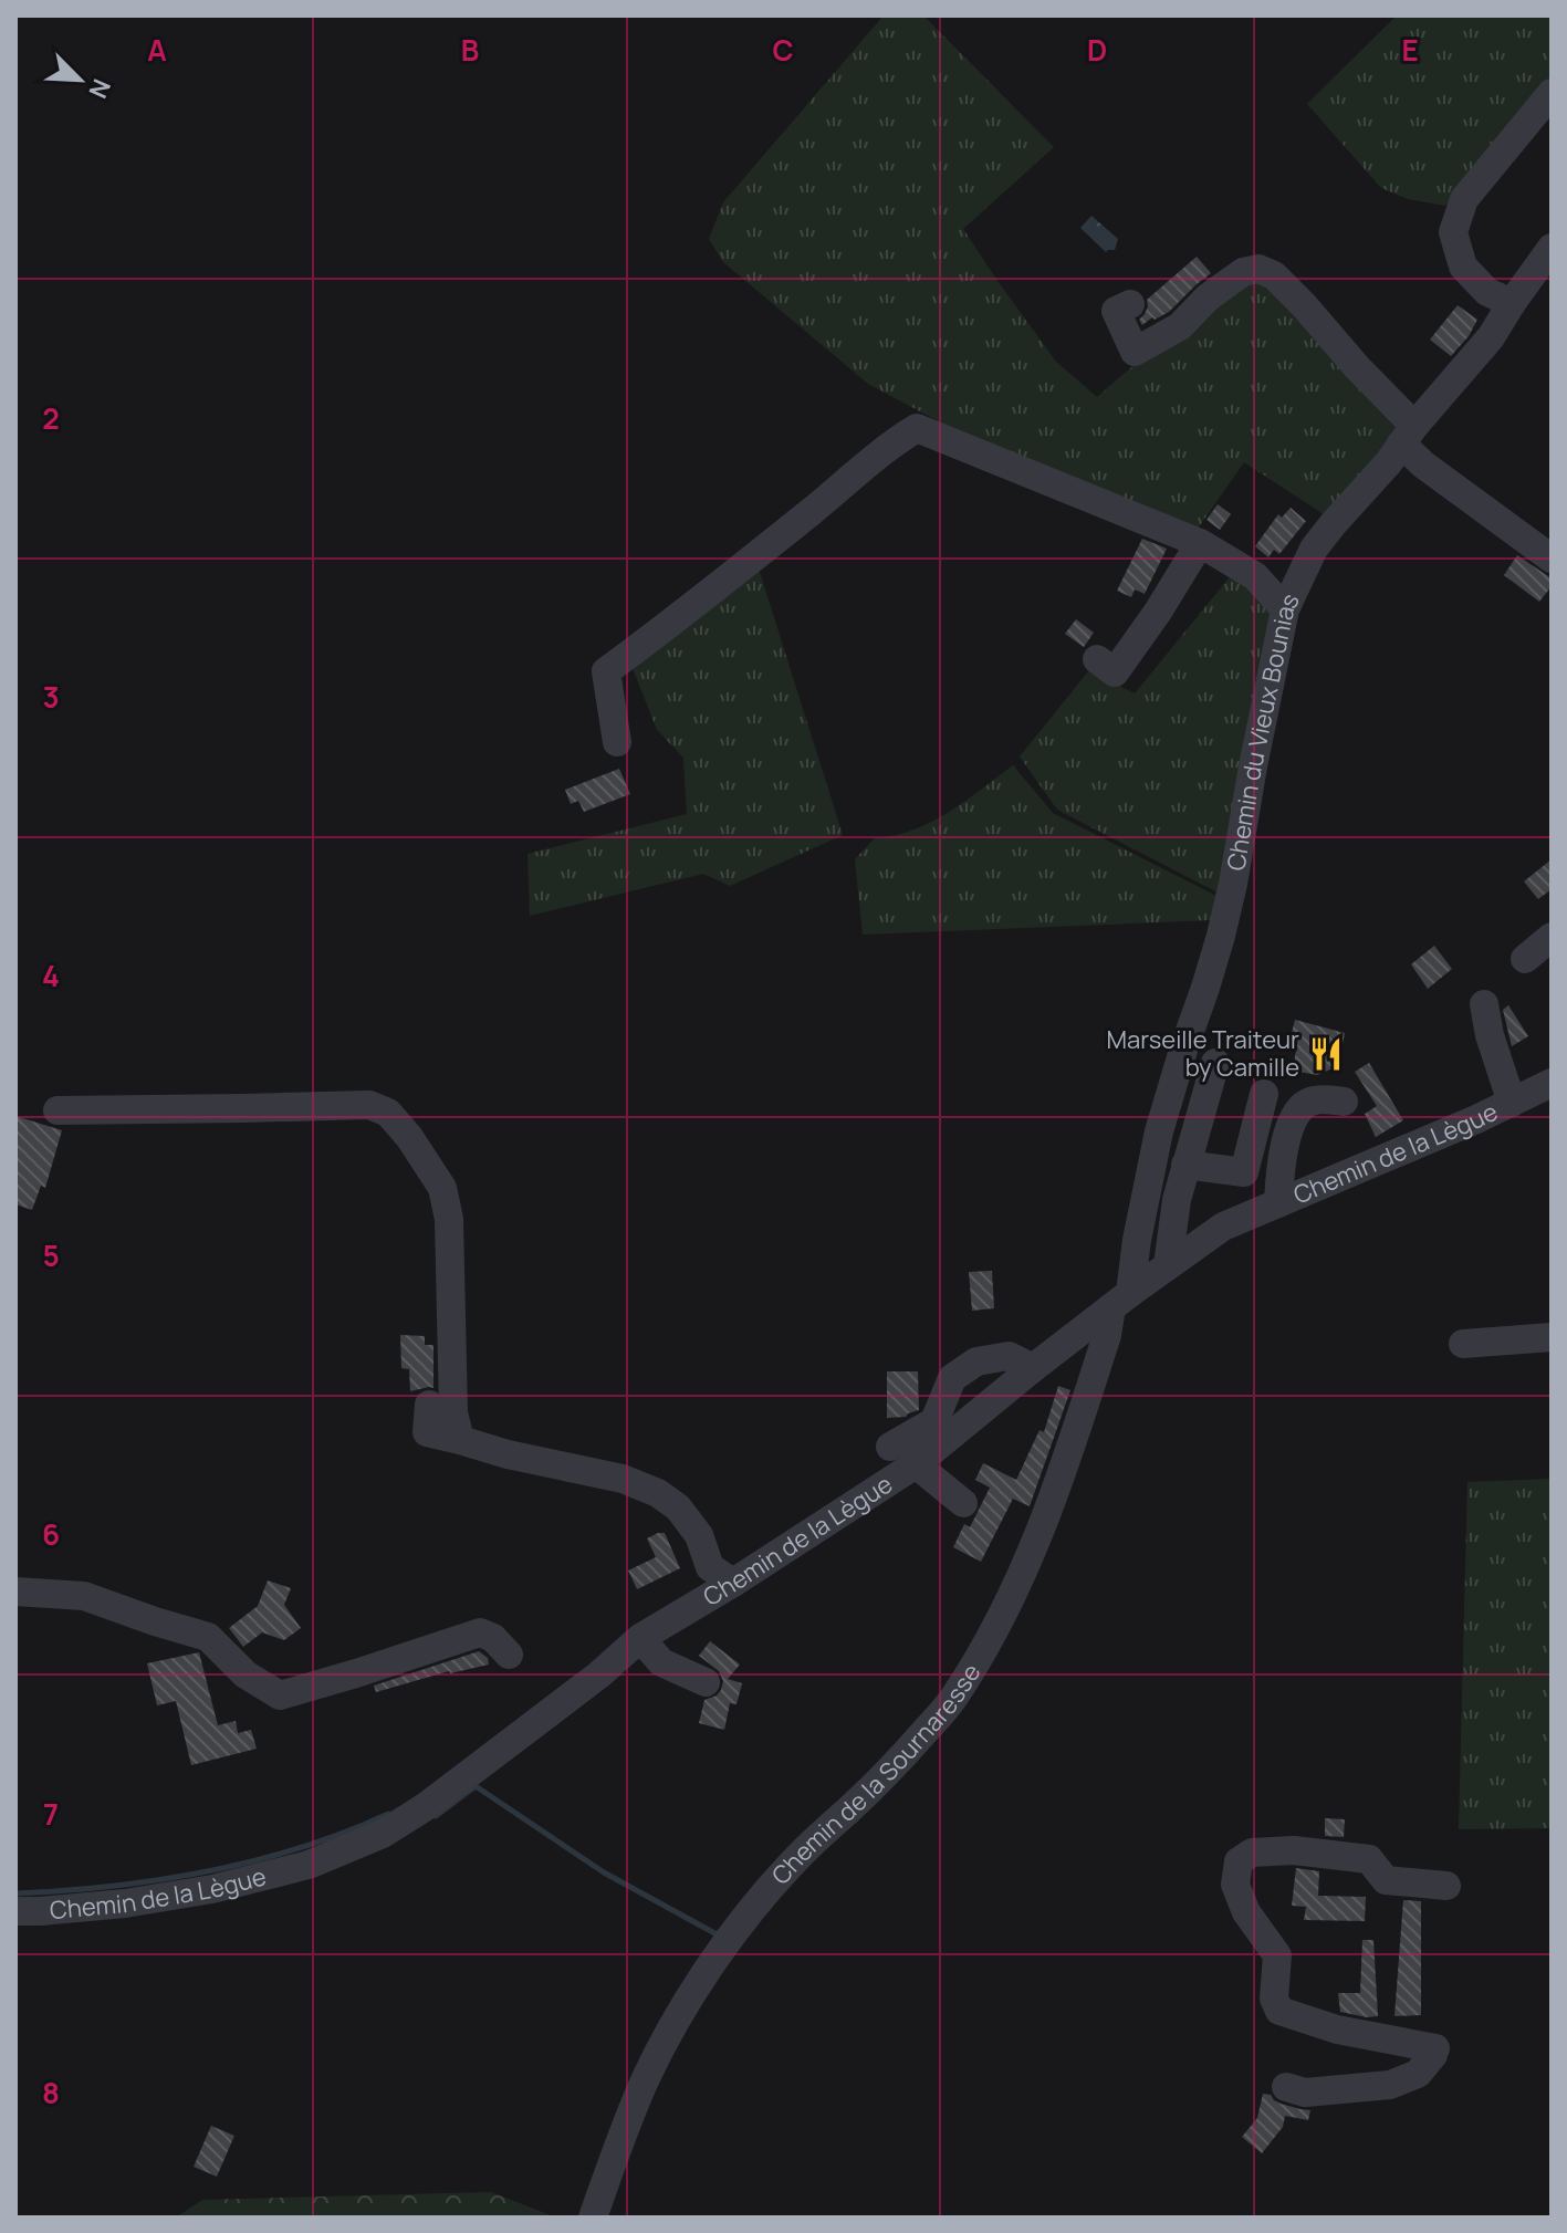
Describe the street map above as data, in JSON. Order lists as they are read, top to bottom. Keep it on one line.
{"streets":{"street":["Chemin du Vieux Bounias","Chemin de la Lègue","Chemin de la Sournaresse"]},"crossings":[["Chemin du Vieux Bounias","Chemin de la Lègue"],["Chemin du Vieux Bounias","Chemin de la Sournaresse"],["Chemin de la Lègue","Chemin de la Sournaresse"]],"places":{"restaurant":["Marseille Traiteur by Camille"]},"north":"bottom right","grid":{"columns":["A","B","C","D","E"],"rows":["2","3","4","5","6","7","8"]}}
